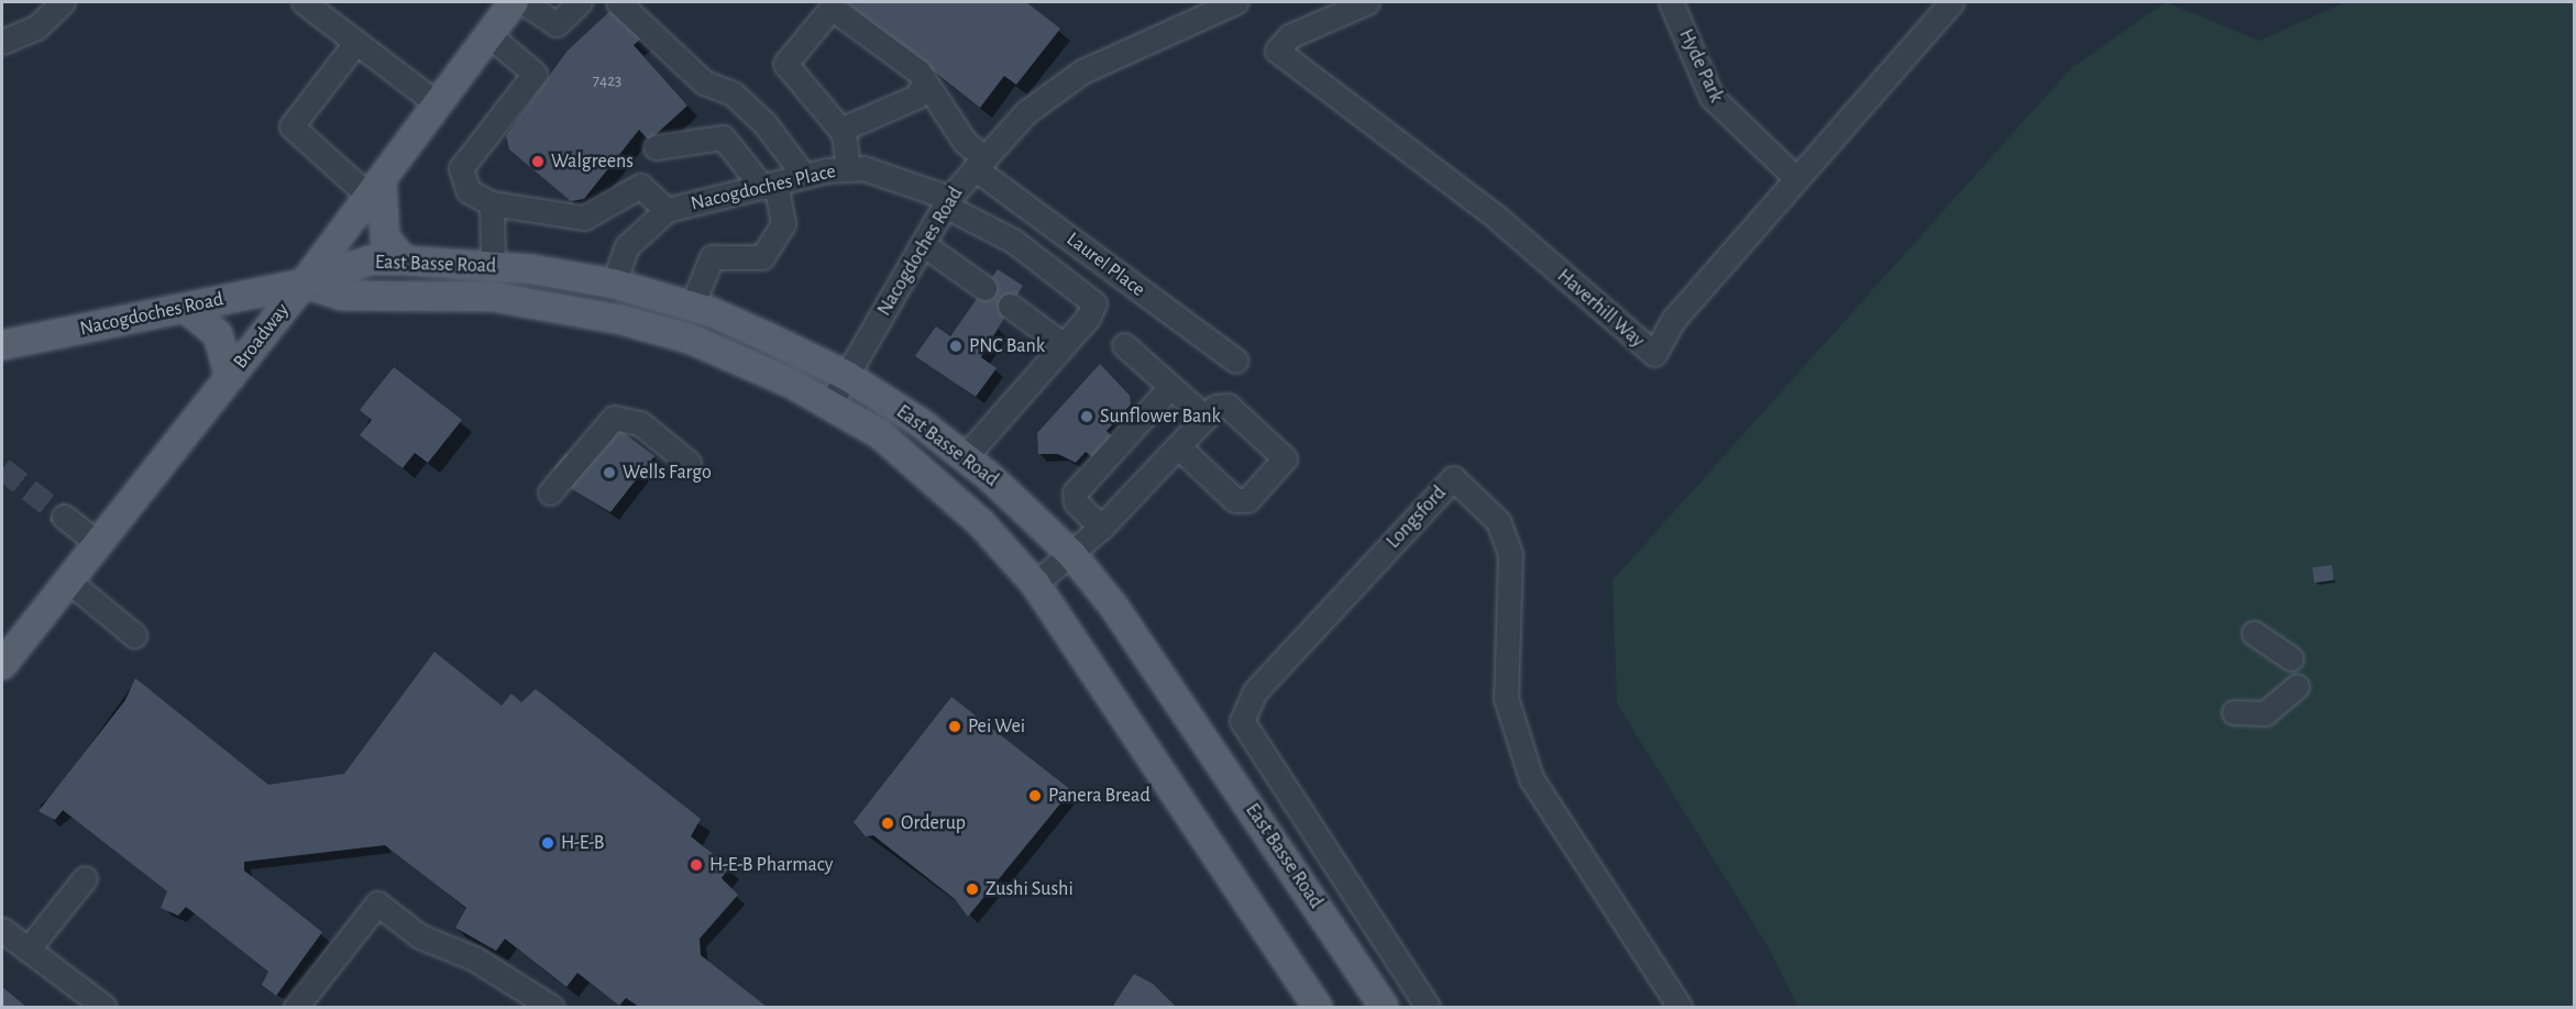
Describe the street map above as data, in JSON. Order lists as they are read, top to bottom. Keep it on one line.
{"streets":{"main road":["Nacogdoches Road","East Basse Road","Broadway"],"street":["Hyde Park","Nacogdoches Place","Laurel Place","Haverhill Way","Longsford"]},"crossings":[["Hyde Park","Haverhill Way"],["Nacogdoches Place","Nacogdoches Road"],["Nacogdoches Place","East Basse Road"],["Nacogdoches Road","East Basse Road"],["Nacogdoches Road","Laurel Place"],["Nacogdoches Road","Broadway"],["East Basse Road","Broadway"]],"places":["Walgreens","PNC Bank","Sunflower Bank","Wells Fargo","Pei Wei","Panera Bread","Orderup","H-E-B","H-E-B Pharmacy","Zushi Sushi"],"house_numbers":["7423"]}
